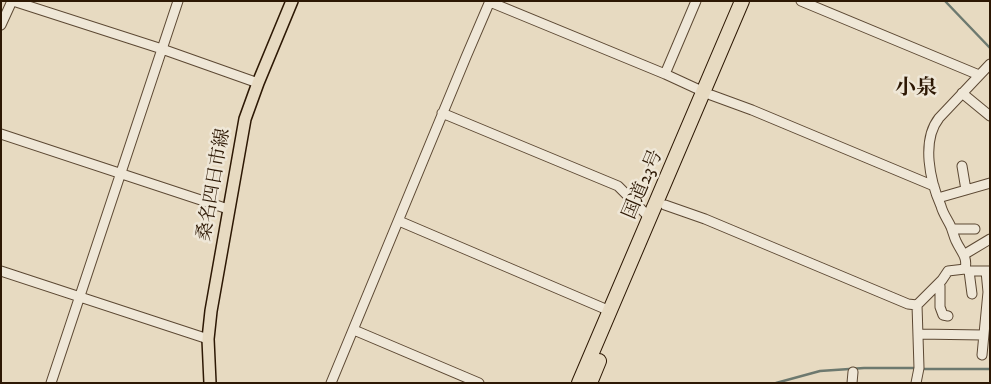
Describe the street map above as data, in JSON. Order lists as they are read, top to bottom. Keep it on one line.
{"streets":{"highway":["国道23号"],"main road":["桑名四日市線"]},"districts":["小泉"]}
